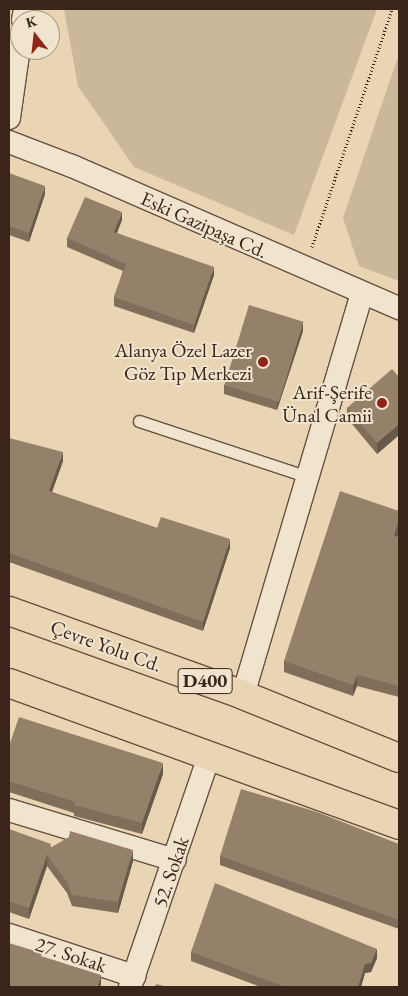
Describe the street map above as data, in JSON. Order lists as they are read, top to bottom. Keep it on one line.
{"streets":{"highway":["Çevre Yolu Cd.","D400"],"street":["Eski Gazipaşa Cd.","52. Sokak","27. Sokak"]},"crossings":[["52. Sokak","27. Sokak"]],"places":["Alanya Özel Lazer Göz Tıp Merkezi","Arif-Şerife Ünal Camii"],"north":"top"}
